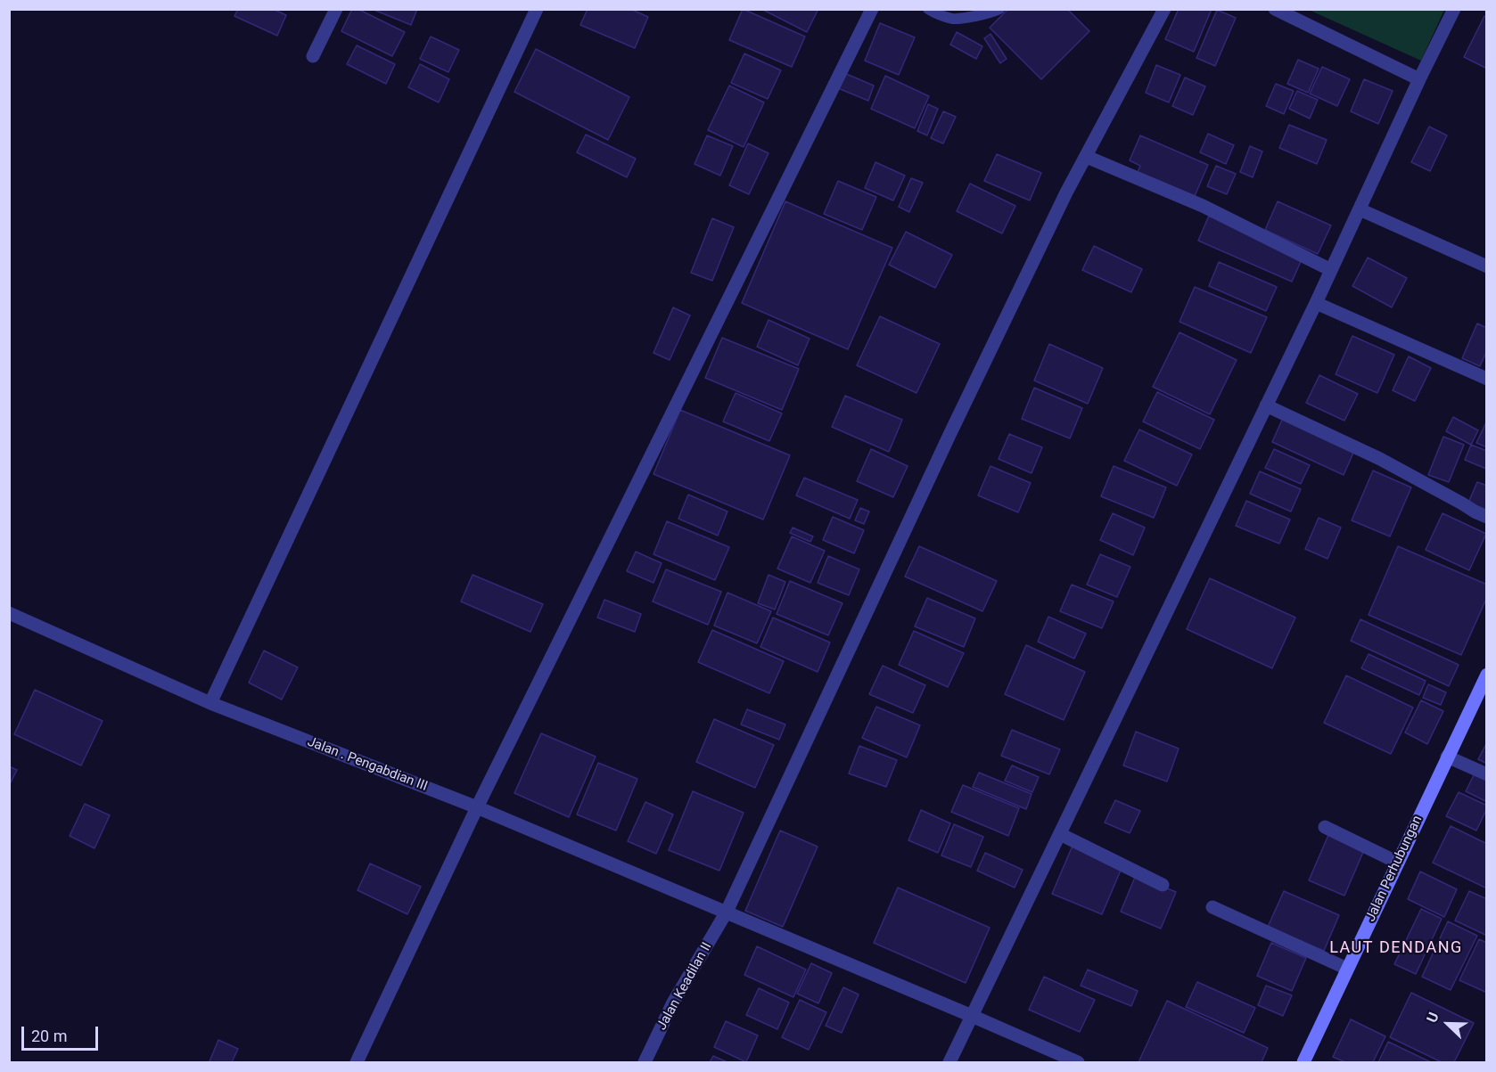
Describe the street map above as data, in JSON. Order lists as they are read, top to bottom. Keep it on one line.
{"streets":{"main road":["Jalan Perhubungan"],"street":["Jalan . Pengabdian III","Jalan Keadilan II"]},"crossings":[["Jalan . Pengabdian III","Jalan Keadilan II"]],"districts":["LAUT DENDANG"],"scale_bar":"20 m","north":"top left"}
